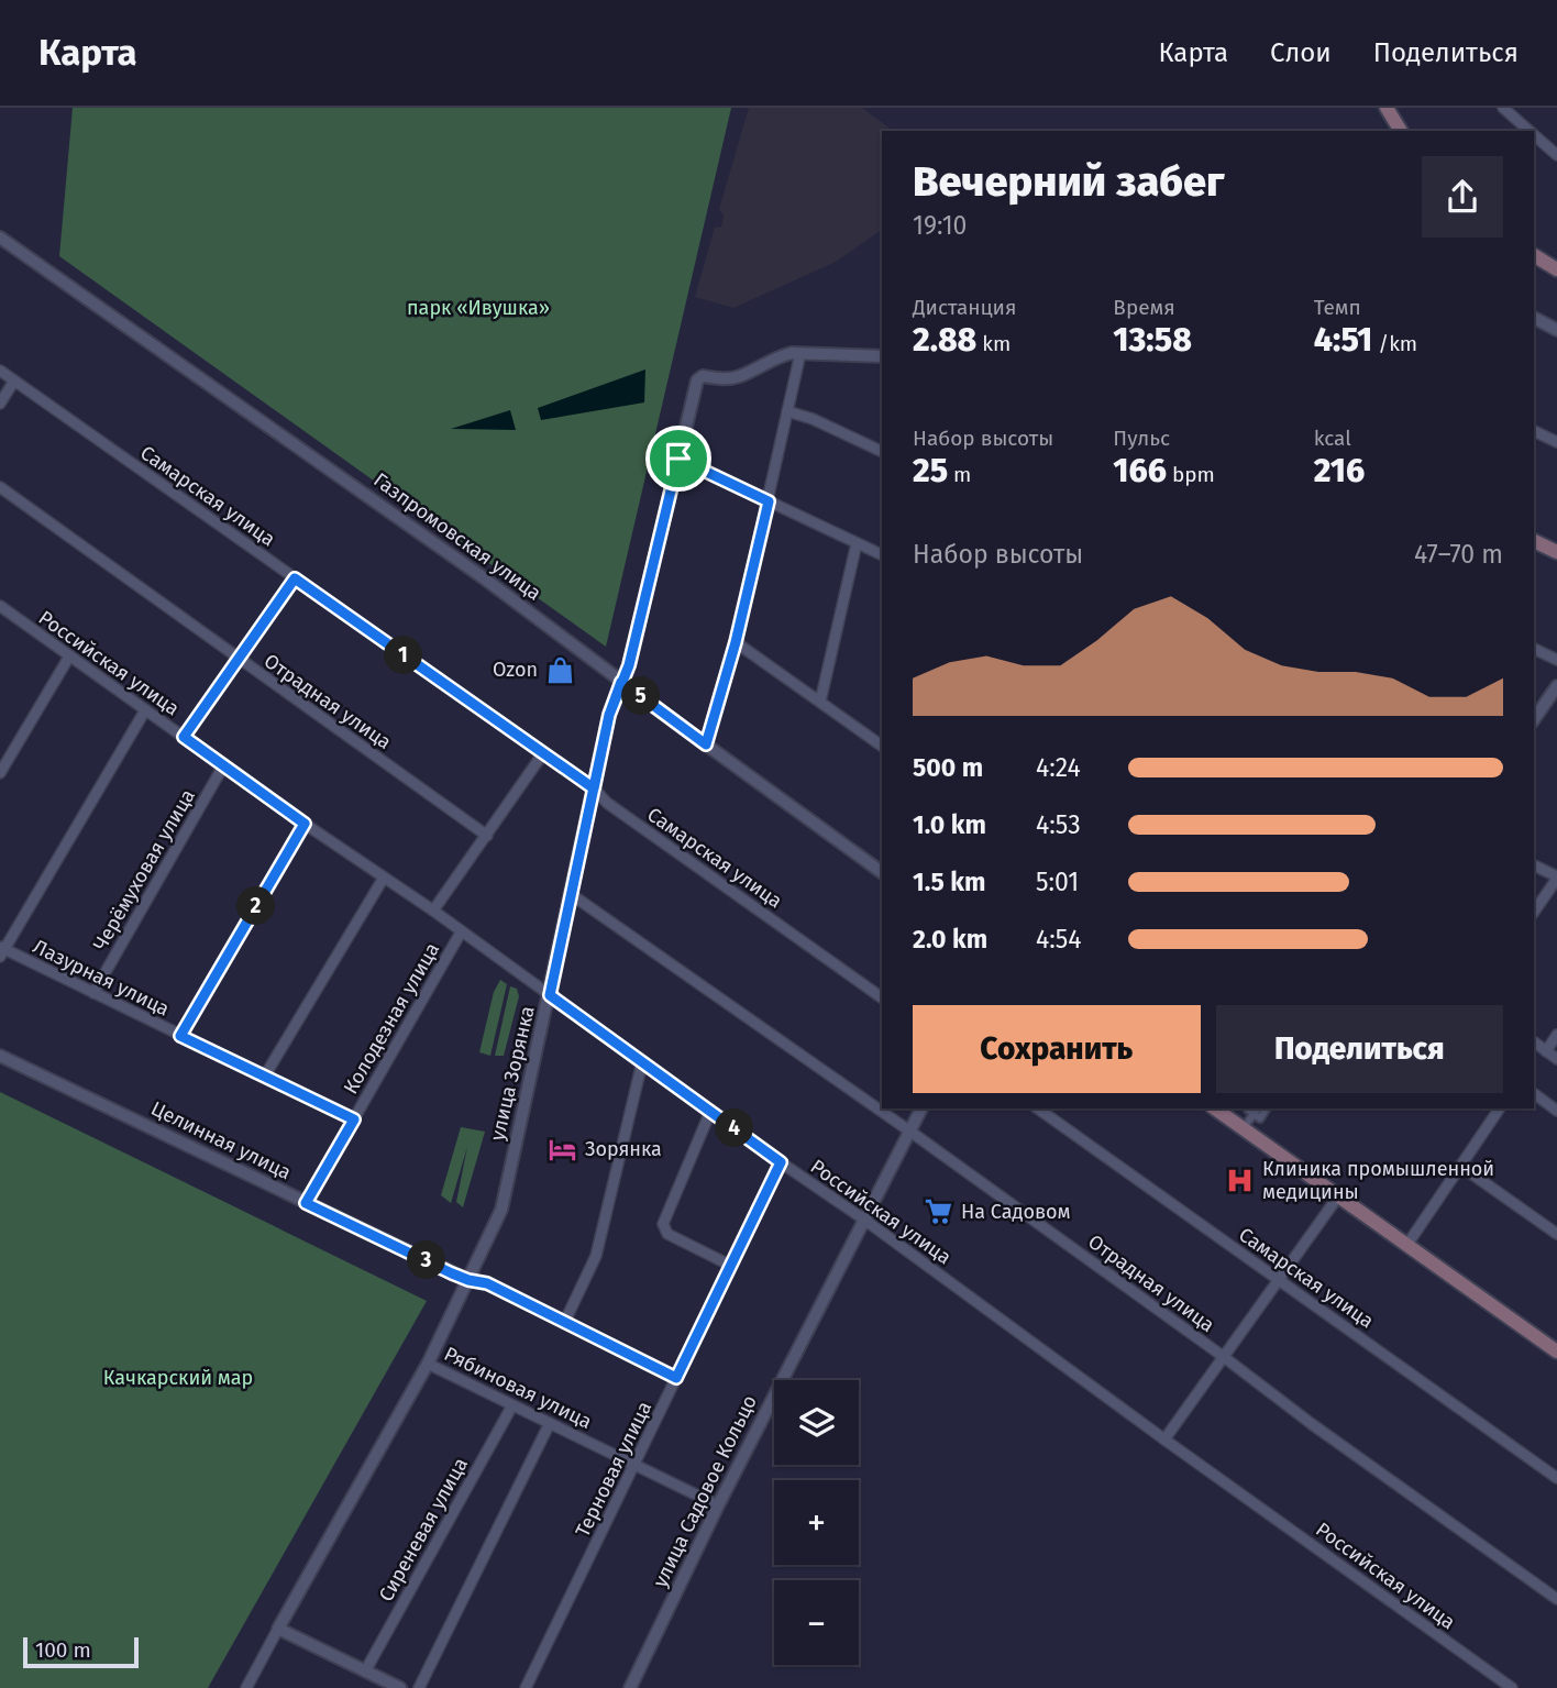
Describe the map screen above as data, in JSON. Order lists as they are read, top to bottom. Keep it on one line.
{"streets":{"street":["Самарская улица","Газпромовская улица","Российская улица","Отрадная улица","Черёмуховая улица","Лазурная улица","Колодезная улица","улица Зорянка","Целинная улица","Рябиновая улица","Терновая улица","улица Садовое Кольцо","Сиреневая улица"]},"crossings":[["Самарская улица","улица Зорянка"],["Газпромовская улица","улица Зорянка"],["Российская улица","Черёмуховая улица"],["Российская улица","Колодезная улица"],["Российская улица","улица Зорянка"],["Российская улица","Терновая улица"],["Российская улица","улица Садовое Кольцо"],["Отрадная улица","улица Зорянка"],["Отрадная улица","улица Садовое Кольцо"],["Черёмуховая улица","Лазурная улица"],["Лазурная улица","Колодезная улица"],["Колодезная улица","Целинная улица"],["улица Зорянка","Целинная улица"],["улица Зорянка","Рябиновая улица"],["Целинная улица","Терновая улица"],["Рябиновая улица","Терновая улица"],["Рябиновая улица","улица Садовое Кольцо"],["Рябиновая улица","Сиреневая улица"]],"parks":["парк «Ивушка»","Качкарский мар"],"places":{"shop":["Ozon"],"hotel":["Зорянка"],"hospital":["Клиника промышленной медицины"],"supermarket":["На Садовом"]},"scale_bar":"100 m","page":{"header":"Карта","nav":["Карта","Слои","Поделиться"],"heading":["Вечерний забег","19:10"],"stats":[["Дистанция","2.88 km"],["Время","13:58"],["Темп","4:51 /km"],["Набор высоты","25 m"],["Пульс","166 bpm"],["kcal","216"]],"chart":["Набор высоты","47–70 m"],"pins":["1","5","2","4","3"],"list":[{"name":"500 m","note":"4:24"},{"name":"1.0 km","note":"4:53"},{"name":"1.5 km","note":"5:01"},{"name":"2.0 km","note":"4:54"}],"buttons":["Сохранить","Поделиться"],"map_buttons":["+","−"],"scale":"100 m"}}
